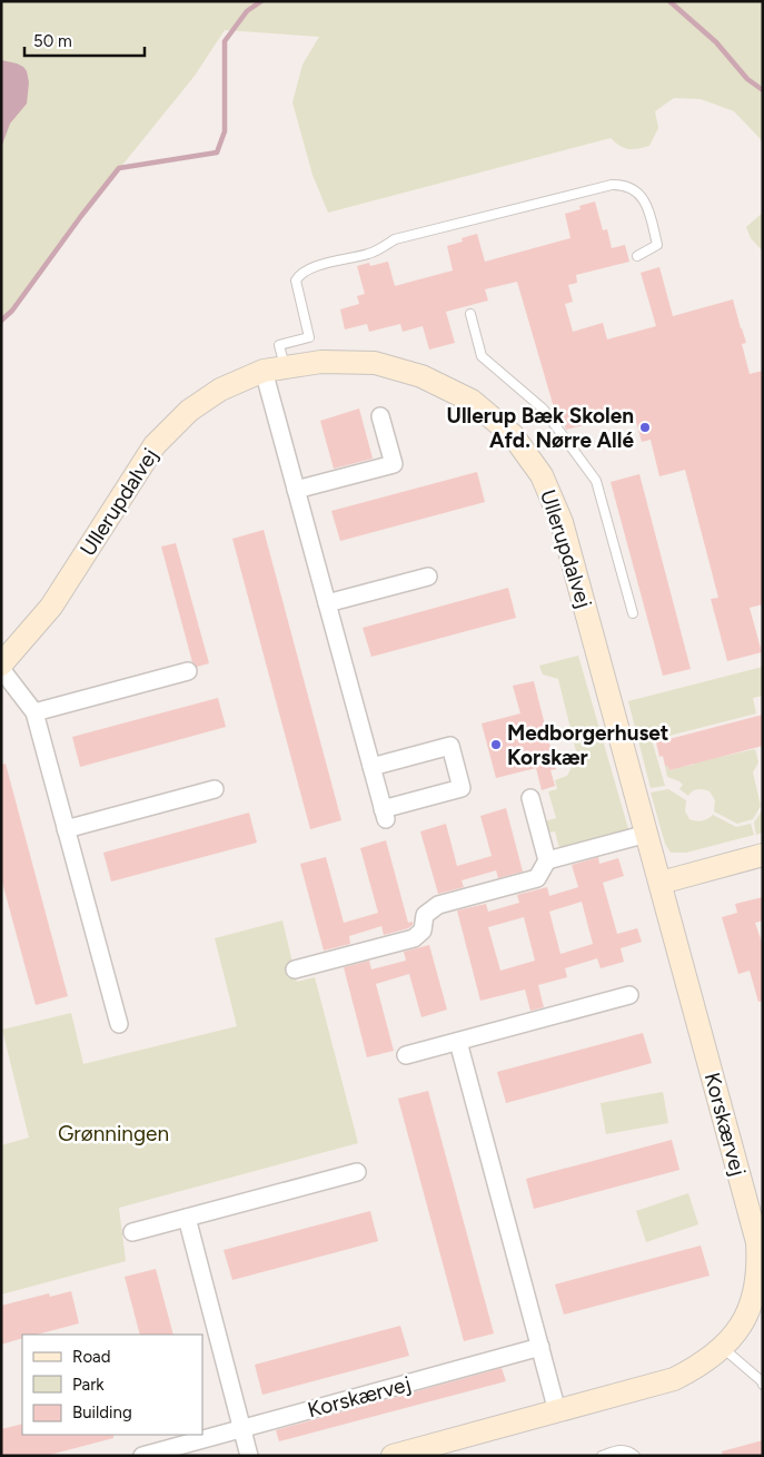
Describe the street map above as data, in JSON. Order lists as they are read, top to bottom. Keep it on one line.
{"streets":{"street":["Ullerupdalvej","Korskærvej"]},"crossings":[["Ullerupdalvej","Korskærvej"]],"parks":["Grønningen"],"places":["Ullerup Bæk Skolen Afd. Nørre Allé","Medborgerhuset Korskær"],"legend":["Road","Park","Building"],"scale_bar":"50 m"}
